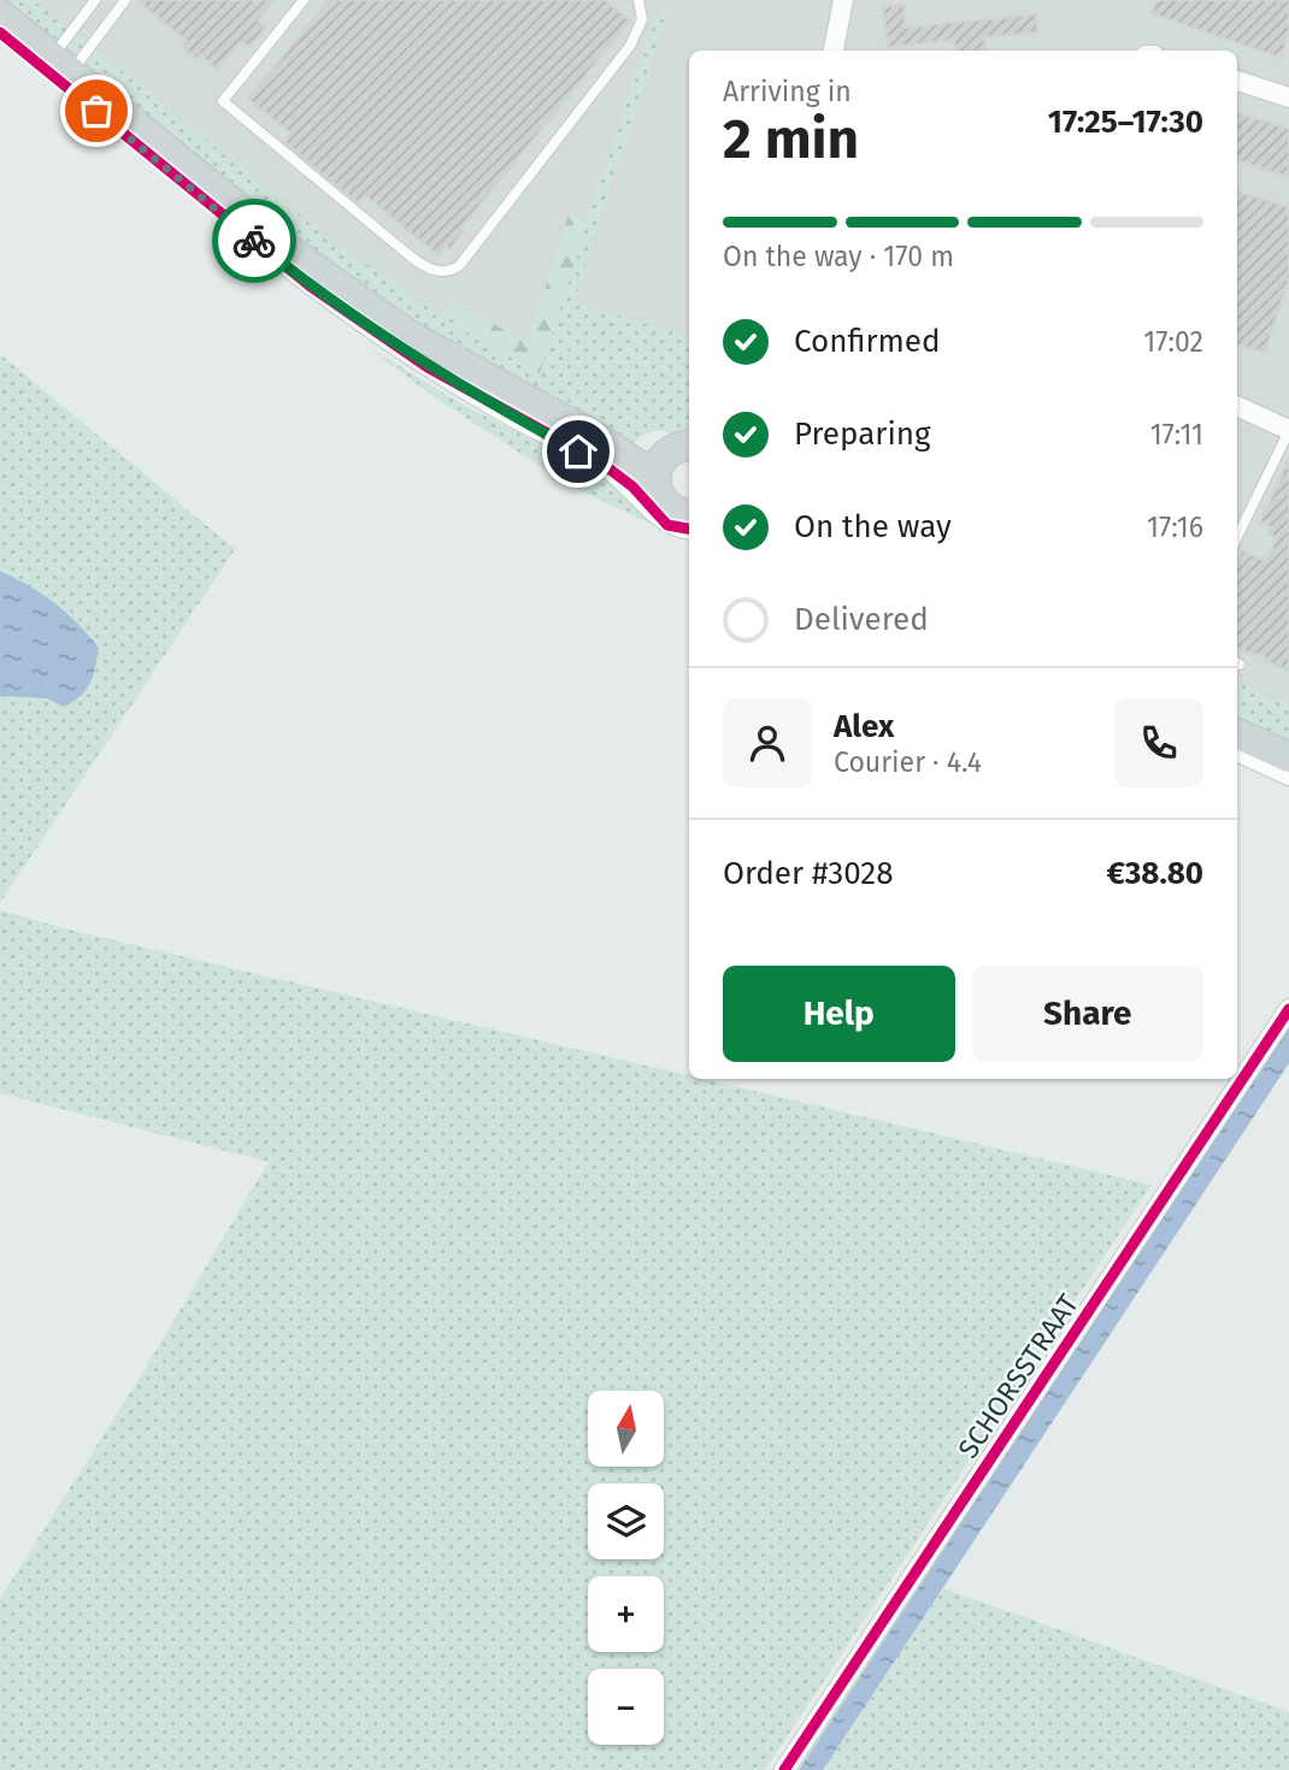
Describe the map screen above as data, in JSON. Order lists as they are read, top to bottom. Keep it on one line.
{"streets":{"street":["SCHORSSTRAAT"]},"north":"top","page":{"heading":["2 min","Arriving in","17:25–17:30"],"panel":["Alex","Courier · 4.4","Order #3028","€38.80"],"bar":"On the way · 170 m","list":[["Confirmed","17:02"],["Preparing","17:11"],["On the way","17:16"],"Delivered"],"buttons":["Help","Share"],"map_buttons":["+","−"]}}
